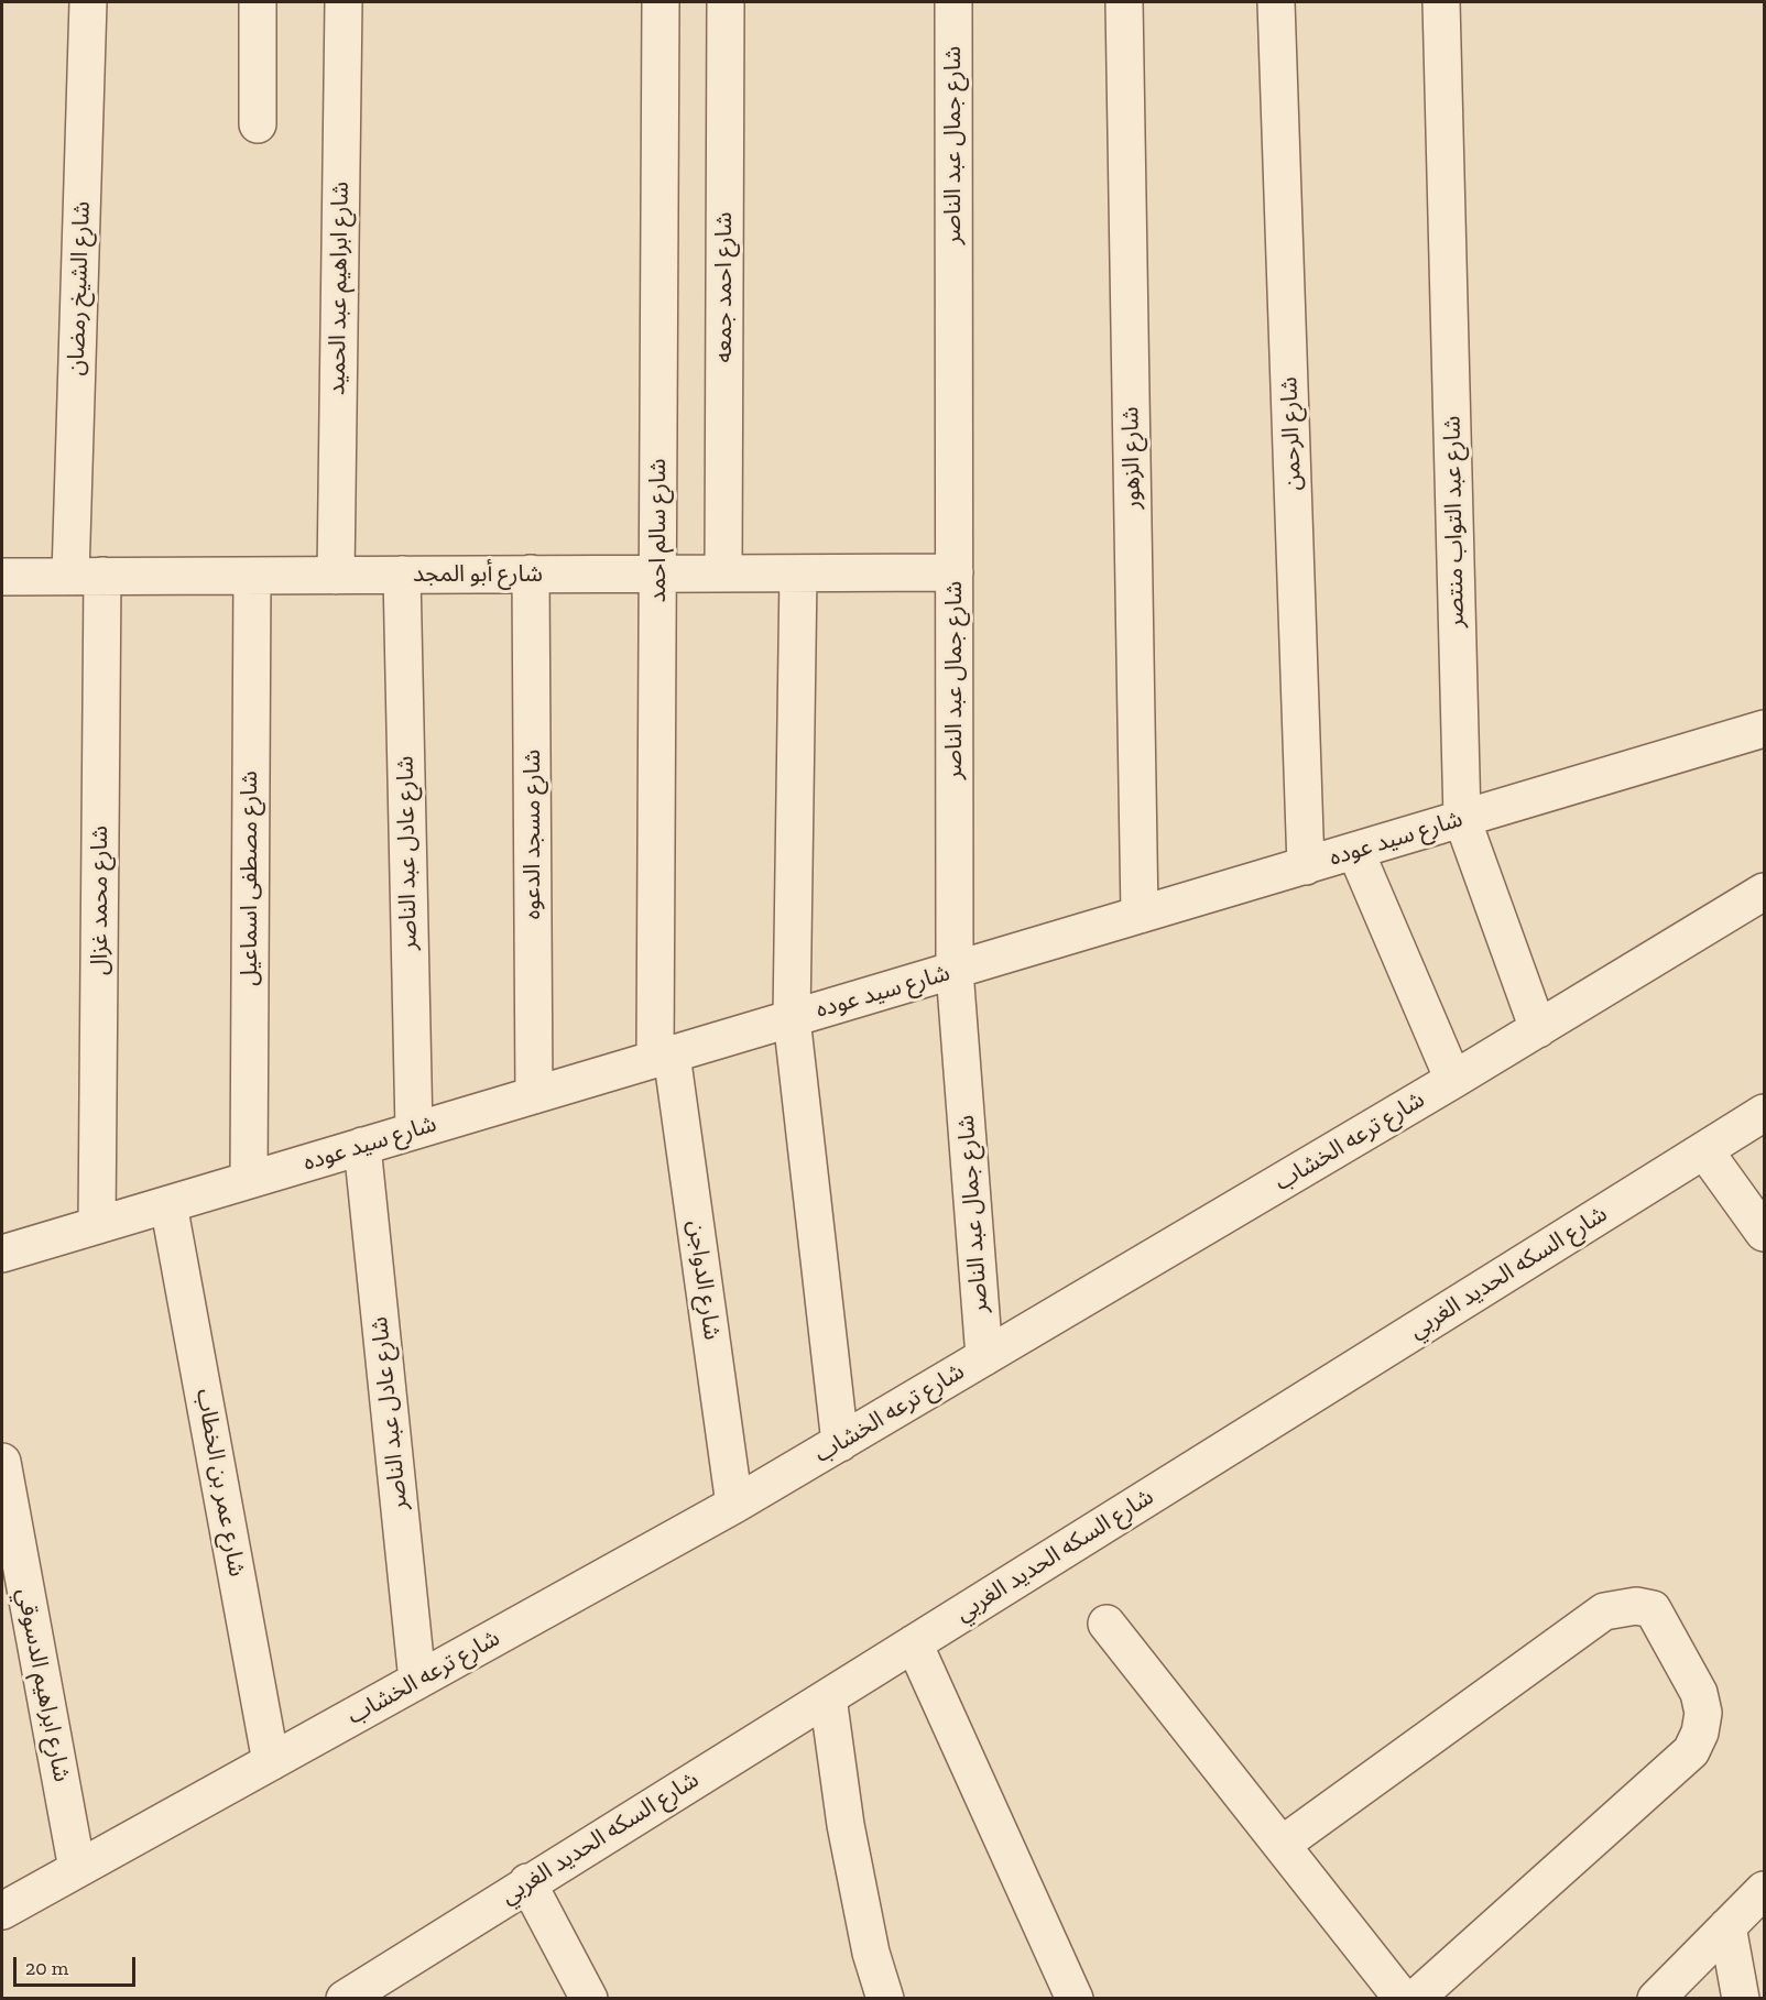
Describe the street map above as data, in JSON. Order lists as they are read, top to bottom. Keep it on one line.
{"streets":{"street":["شارع جمال عبد الناصر","شارع احمد جمعه","شارع الشيخ رمضان","شارع ابراهيم عبد الحميد","شارع الرحمن","شارع الزهور","شارع عبد التواب منتصر","شارع سالم احمد","شارع أبو المجد","شارع مسجد الدعوه","شارع سيد عوده","شارع عادل عبد الناصر","شارع مصطفى اسماعيل","شارع محمد غزال","شارع ترعه الخشاب","شارع السكه الحديد الغربي","شارع الدواجن","شارع عمر بن الخطاب","شارع ابراهيم الدسوقي"]},"crossings":[["شارع جمال عبد الناصر","شارع أبو المجد"],["شارع جمال عبد الناصر","شارع سيد عوده"],["شارع جمال عبد الناصر","شارع ترعه الخشاب"],["شارع احمد جمعه","شارع أبو المجد"],["شارع الشيخ رمضان","شارع أبو المجد"],["شارع الشيخ رمضان","شارع محمد غزال"],["شارع ابراهيم عبد الحميد","شارع أبو المجد"],["شارع الرحمن","شارع سيد عوده"],["شارع الزهور","شارع سيد عوده"],["شارع عبد التواب منتصر","شارع سيد عوده"],["شارع عبد التواب منتصر","شارع ترعه الخشاب"],["شارع سالم احمد","شارع أبو المجد"],["شارع سالم احمد","شارع سيد عوده"],["شارع سالم احمد","شارع الدواجن"],["شارع أبو المجد","شارع مسجد الدعوه"],["شارع أبو المجد","شارع عادل عبد الناصر"],["شارع أبو المجد","شارع مصطفى اسماعيل"],["شارع أبو المجد","شارع محمد غزال"],["شارع مسجد الدعوه","شارع سيد عوده"],["شارع سيد عوده","شارع عادل عبد الناصر"],["شارع سيد عوده","شارع مصطفى اسماعيل"],["شارع سيد عوده","شارع محمد غزال"],["شارع سيد عوده","شارع الدواجن"],["شارع سيد عوده","شارع عمر بن الخطاب"],["شارع عادل عبد الناصر","شارع ترعه الخشاب"],["شارع ترعه الخشاب","شارع الدواجن"],["شارع ترعه الخشاب","شارع عمر بن الخطاب"],["شارع ترعه الخشاب","شارع ابراهيم الدسوقي"]],"scale_bar":"20 m"}
